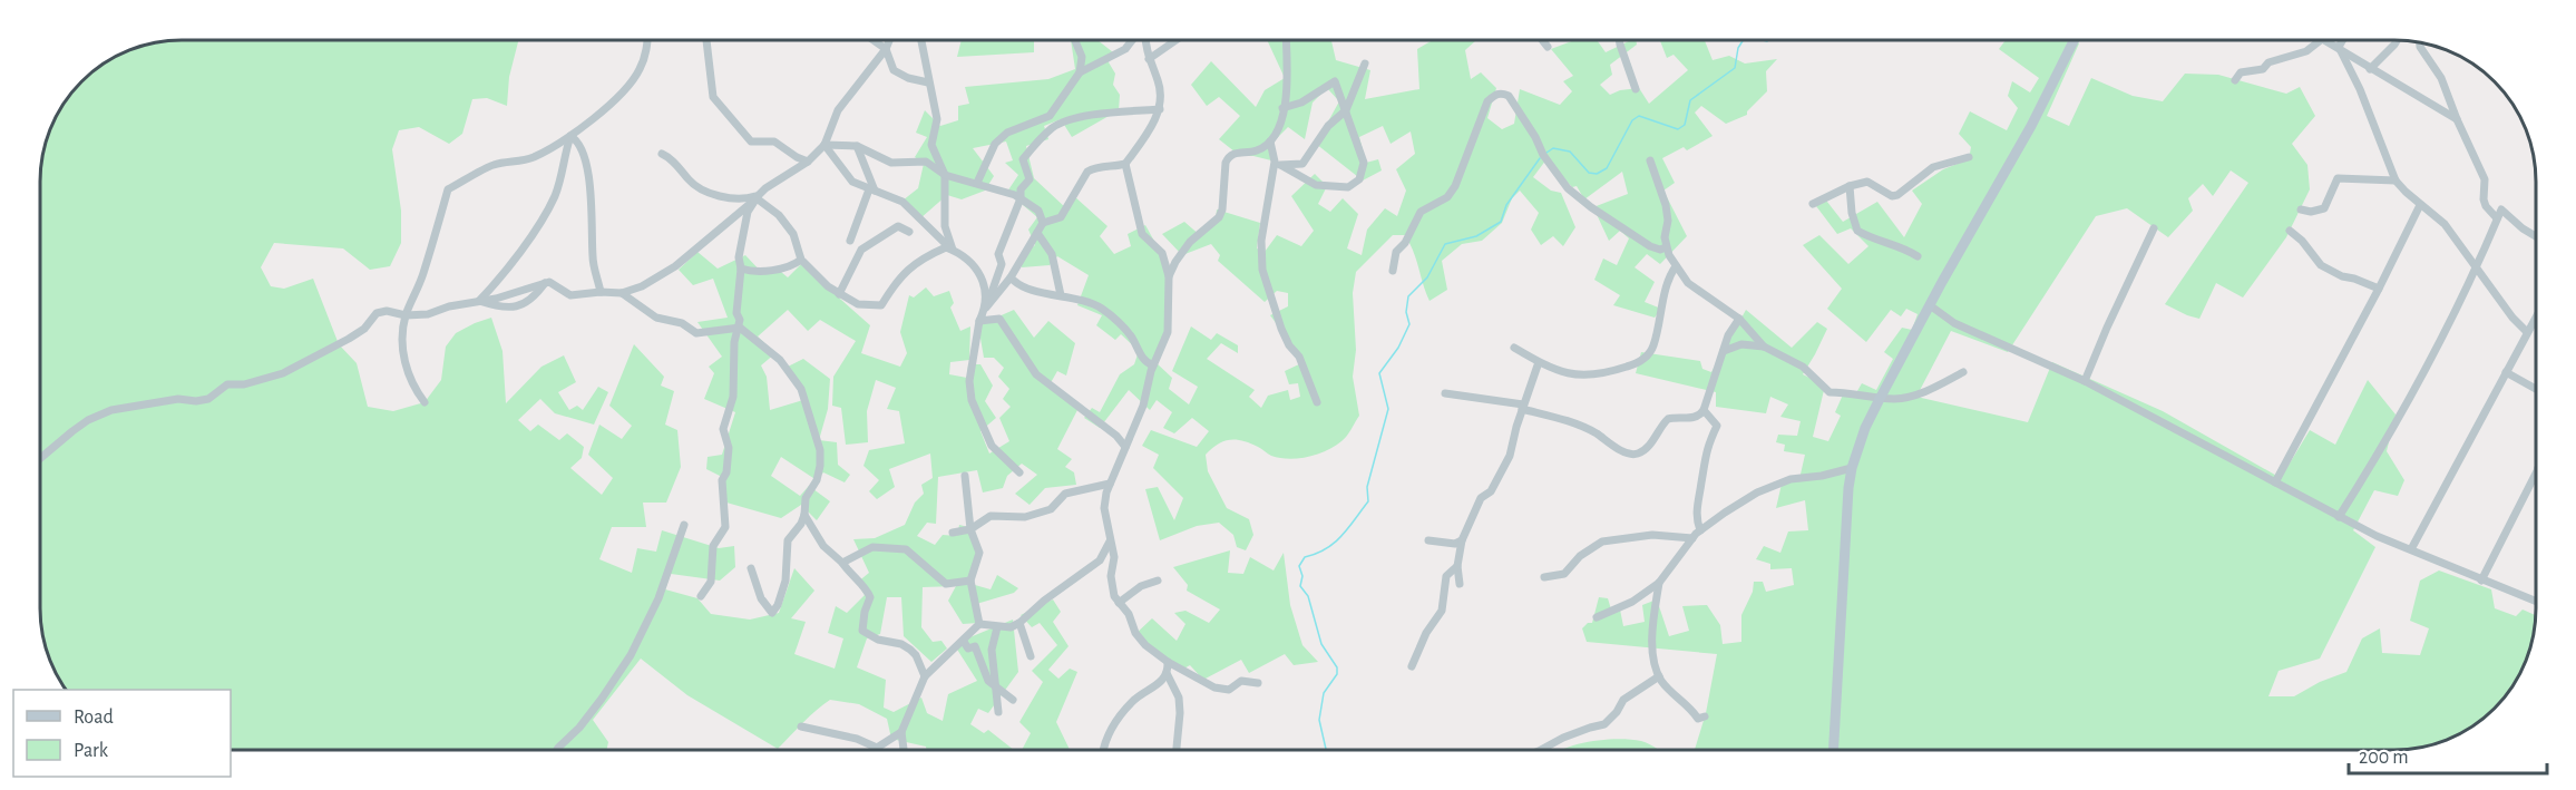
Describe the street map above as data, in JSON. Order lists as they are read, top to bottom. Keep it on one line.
{"legend":["Road","Park"],"scale_bar":"200 m"}
